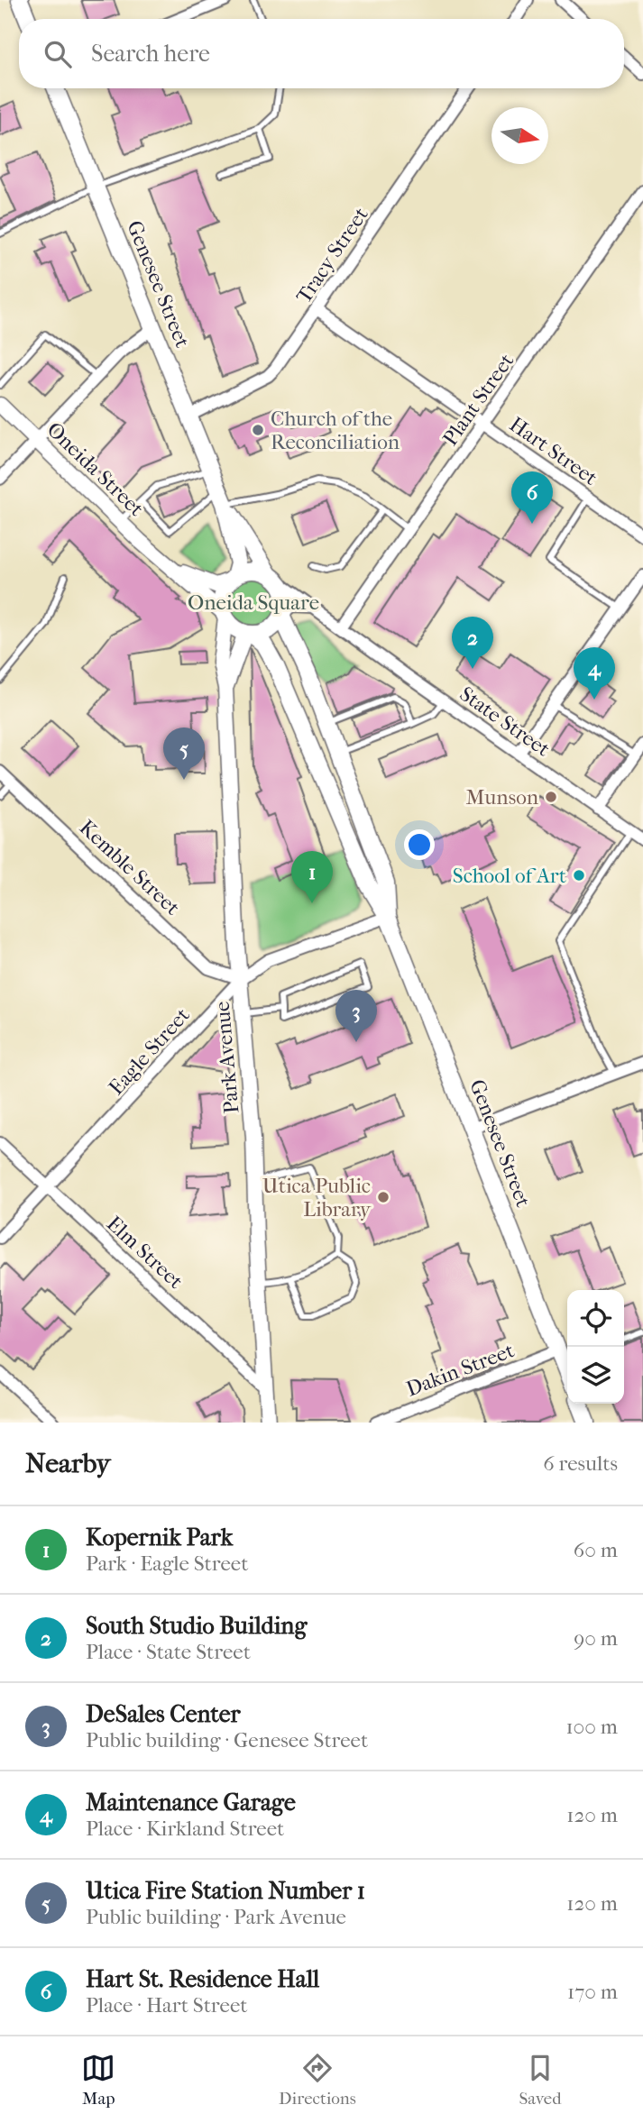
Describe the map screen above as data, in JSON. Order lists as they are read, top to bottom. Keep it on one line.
{"streets":{"main road":["Genesee Street"],"street":["Tracy Street","Plant Street","Hart Street","Oneida Street","State Street","Kemble Street","Eagle Street","Park Avenue","Elm Street","Dakin Street"]},"crossings":[["Tracy Street","Genesee Street"],["Tracy Street","Hart Street"],["Genesee Street","Oneida Street"],["Genesee Street","State Street"],["Genesee Street","Eagle Street"],["Genesee Street","Park Avenue"],["Genesee Street","Dakin Street"],["Plant Street","Hart Street"],["Plant Street","State Street"],["Oneida Street","State Street"],["Oneida Street","Park Avenue"],["State Street","Park Avenue"],["Kemble Street","Eagle Street"],["Kemble Street","Park Avenue"],["Eagle Street","Park Avenue"],["Eagle Street","Elm Street"],["Park Avenue","Elm Street"]],"parks":["Oneida Square"],"places":["Church of the Reconciliation","Munson","School of Art","Utica Public Library"],"north":"right","page":{"search":"Search here","pins":["6","2","4","5","1","3"],"heading":["Nearby","6 results"],"list":[{"mark":"1","name":"Kopernik Park","note":"Park · Eagle Street","value":"60 m"},{"mark":"2","name":"South Studio Building","note":"Place · State Street","value":"90 m"},{"mark":"3","name":"DeSales Center","note":"Public building · Genesee Street","value":"100 m"},{"mark":"4","name":"Maintenance Garage","note":"Place · Kirkland Street","value":"120 m"},{"mark":"5","name":"Utica Fire Station Number 1","note":"Public building · Park Avenue","value":"120 m"},{"mark":"6","name":"Hart St. Residence Hall","note":"Place · Hart Street","value":"170 m"}],"nav":["Map","Directions","Saved"]}}
